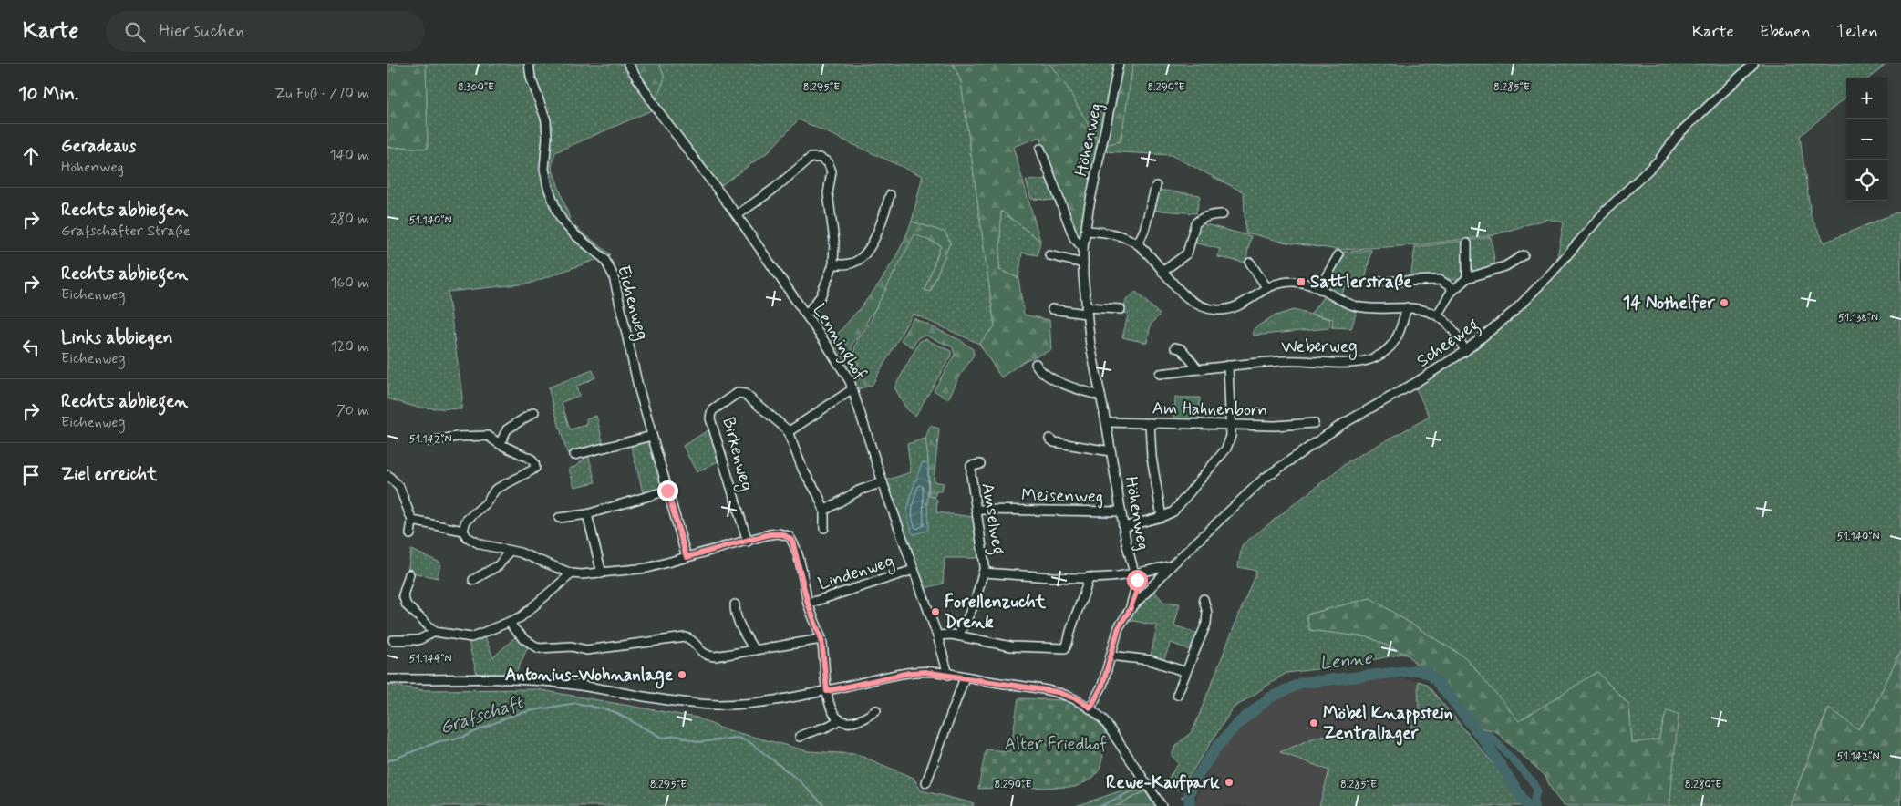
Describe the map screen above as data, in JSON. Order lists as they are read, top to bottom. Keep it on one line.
{"streets":{"street":["Höhenweg","Eichenweg","Lenninghof","Scheeweg","Weberweg","Am Hahnenborn","Birkenweg","Meisenweg","Amselweg","Lindenweg"]},"crossings":[["Höhenweg","Scheeweg"],["Höhenweg","Am Hahnenborn"],["Höhenweg","Meisenweg"],["Lenninghof","Lindenweg"],["Meisenweg","Amselweg"]],"water":["Lenne","Grafschaft"],"parks":["Alter Friedhof"],"places":{"transit":["Sattlerstraße"],"other":["14 Nothelfer","Forellenzucht Drenk","Antonius-Wohnanlage","Möbel Knappstein Zentrallager","Rewe-Kaufpark"]},"page":{"header":"Karte","search":"Hier suchen","nav":["Karte","Ebenen","Teilen"],"heading":["10 Min.","Zu Fuß · 770 m"],"map_buttons":["+","−"],"list":[["Geradeaus","Höhenweg","140 m"],["Rechts abbiegen","Grafschafter Straße","280 m"],["Rechts abbiegen","Eichenweg","160 m"],["Links abbiegen","Eichenweg","120 m"],["Rechts abbiegen","Eichenweg","70 m"],"Ziel erreicht"]},"coordinates":["8.300°E","8.295°E","8.290°E","8.285°E","51.140°N","51.138°N","51.142°N","51.144°N","8.280°E"]}
